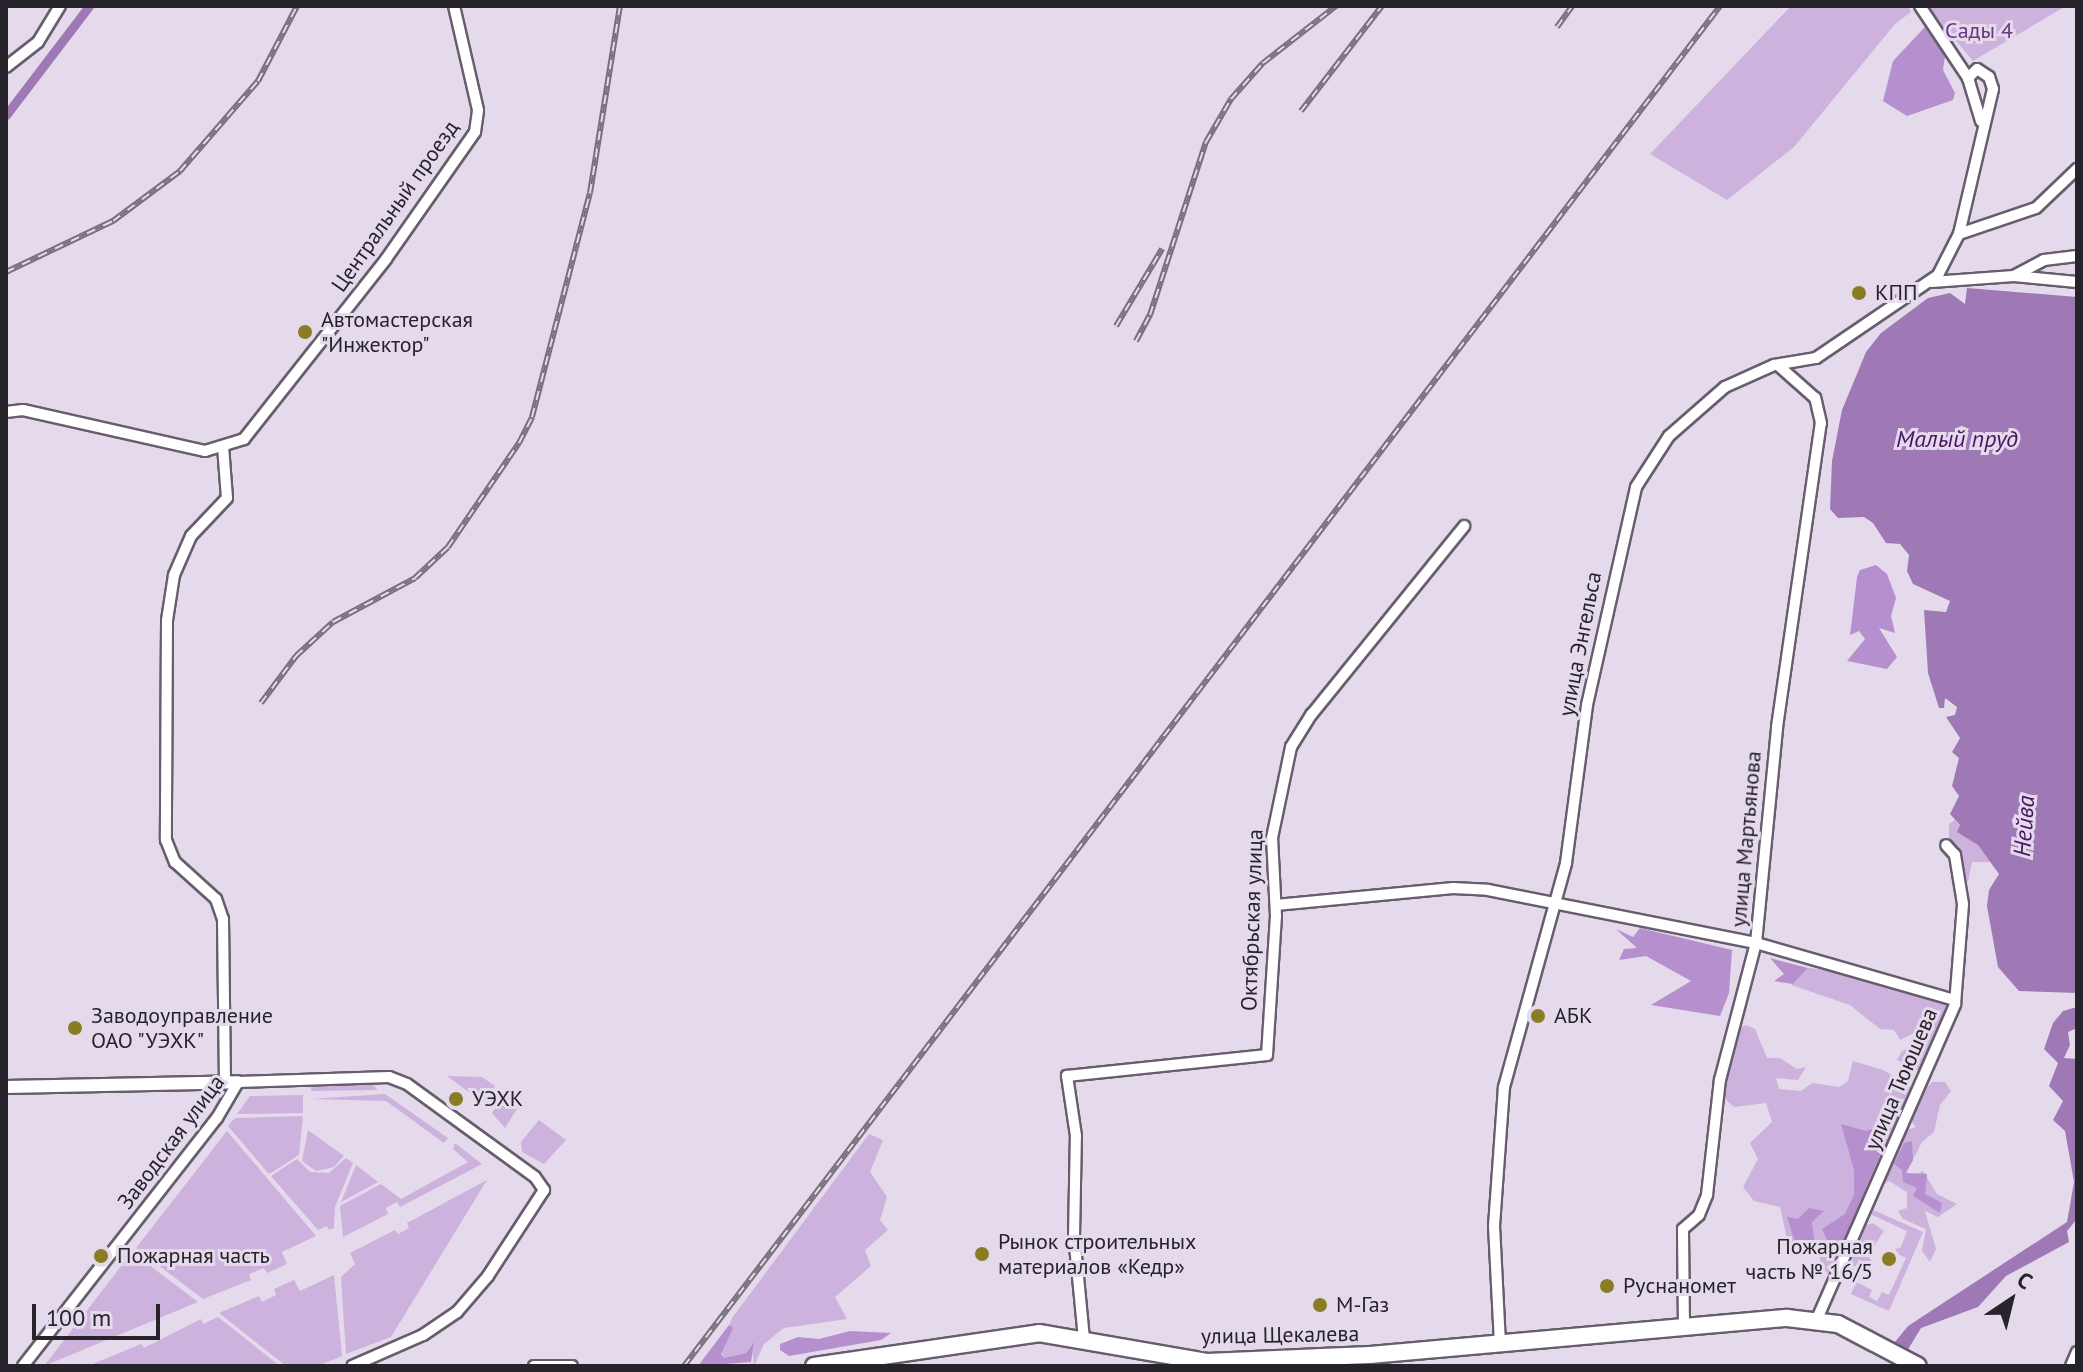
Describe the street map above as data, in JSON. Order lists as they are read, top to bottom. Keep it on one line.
{"streets":{"main road":["улица Щекалева"],"street":["Центральный проезд","улица Энгельса","улица Мартьянова","Октябрьская улица","улица Тююшева","Заводская улица"]},"crossings":[["улица Энгельса","улица Мартьянова"],["улица Энгельса","улица Щекалева"],["улица Мартьянова","улица Щекалева"],["Октябрьская улица","улица Щекалева"],["улица Тююшева","улица Щекалева"]],"water":["Малый пруд","Нейва"],"parks":["Сады 4"],"places":["КПП","Автомастерская \"Инжектор\"","АБК","Заводоуправление ОАО \"УЭХК\"","УЭХК","Рынок строительных материалов «Кедр»","Пожарная часть","Пожарная часть № 16/5","Руснаномет","М-Газ"],"scale_bar":"100 m","north":"top right"}
